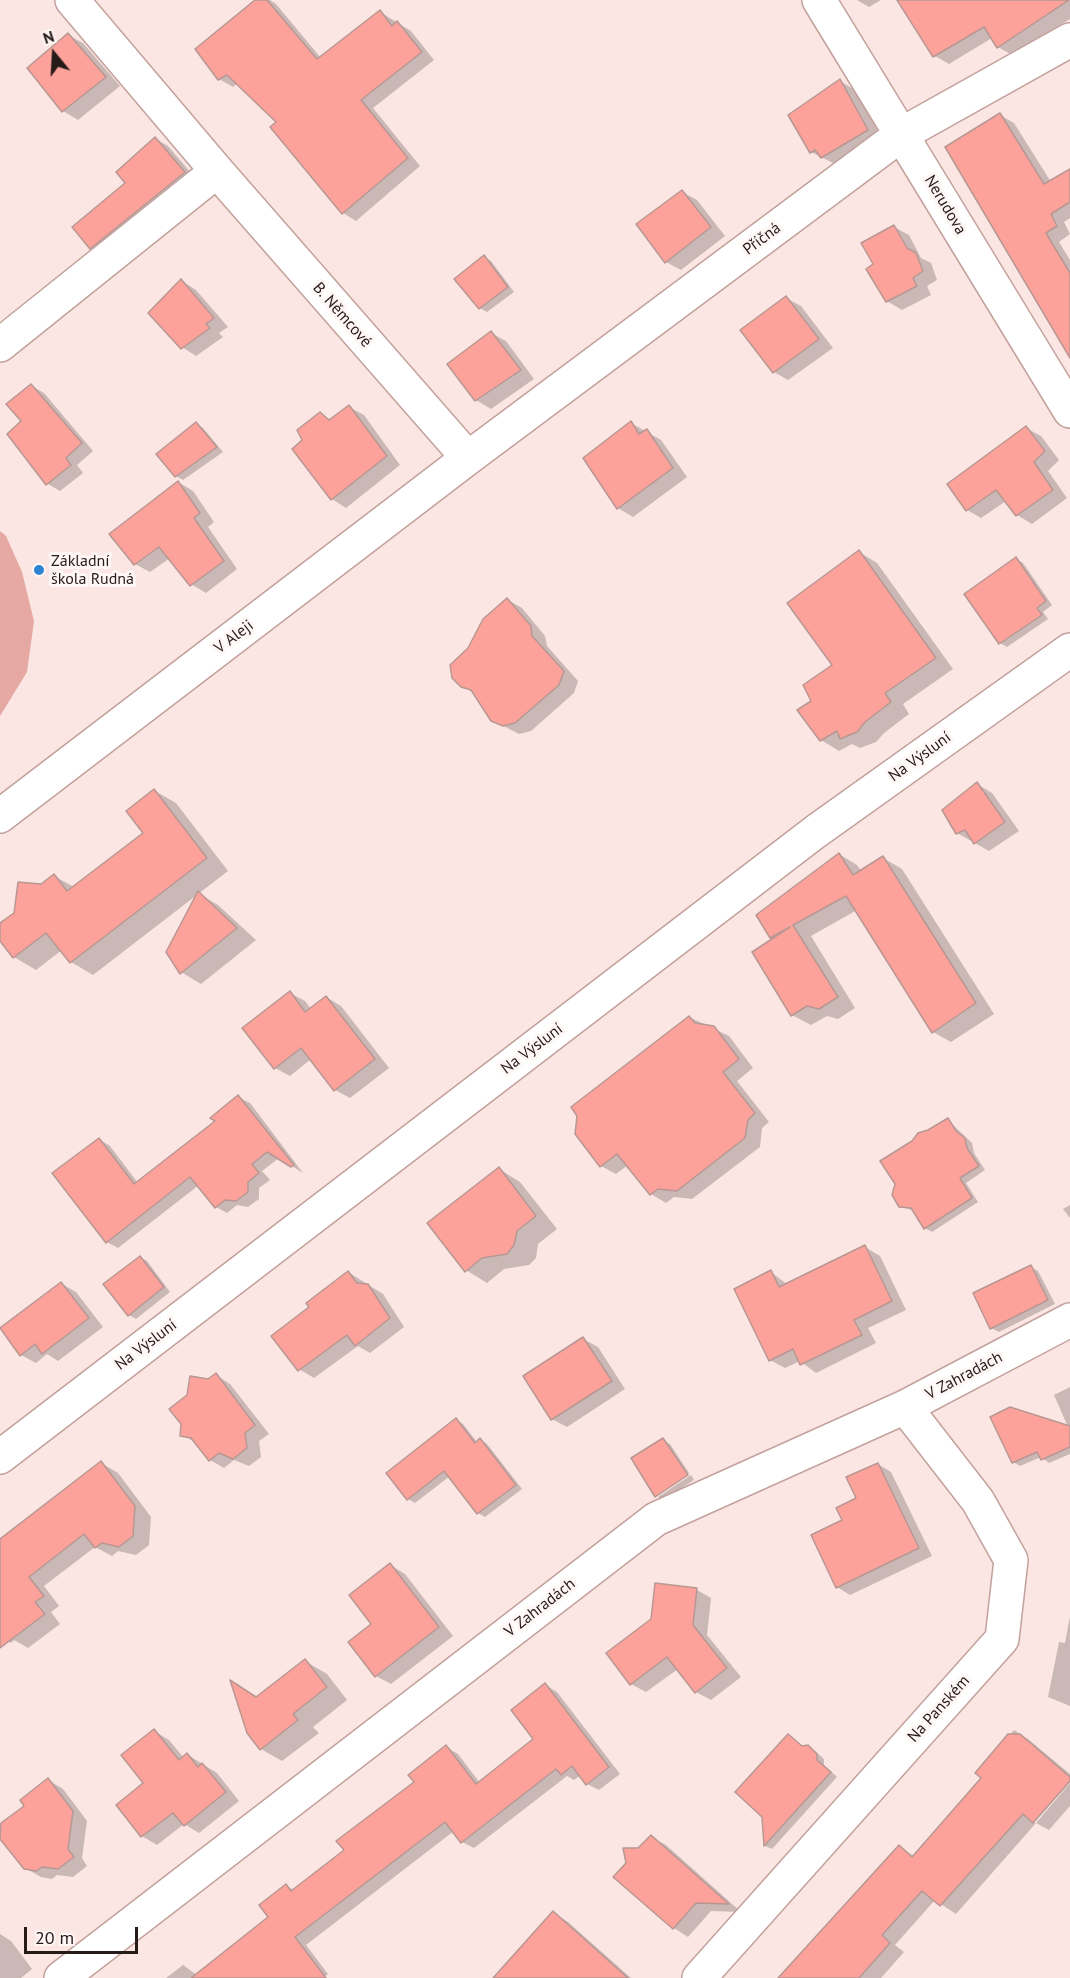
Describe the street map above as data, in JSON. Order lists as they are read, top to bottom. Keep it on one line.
{"streets":{"street":["Nerudova","Příčná","B. Němcové","V Aleji","Na Výsluní","V Zahradách","Na Panském"]},"crossings":[["Nerudova","Příčná"],["Příčná","B. Němcové"],["Příčná","V Aleji"],["B. Němcové","V Aleji"],["V Zahradách","Na Panském"]],"places":["Základní škola Rudná"],"scale_bar":"20 m","north":"top"}
